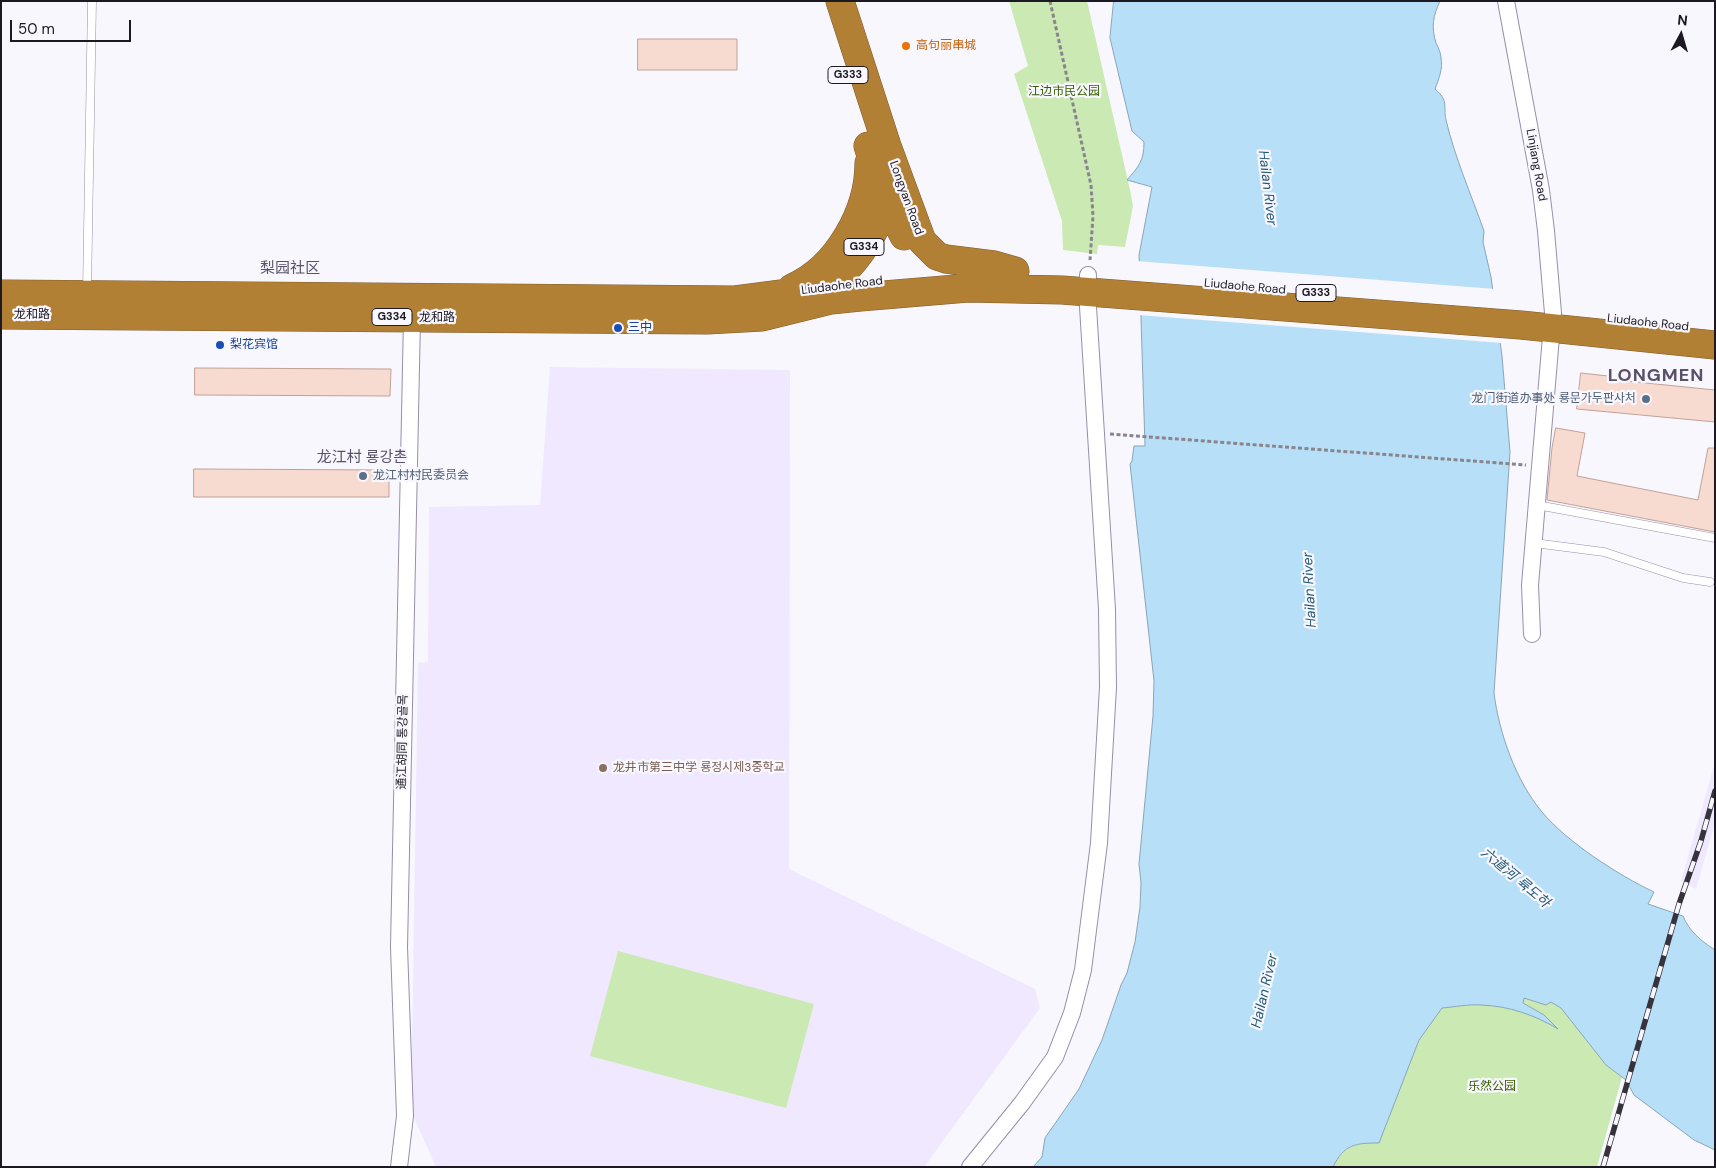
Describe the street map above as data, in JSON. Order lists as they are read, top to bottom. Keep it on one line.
{"streets":{"highway":["G333","Longyan Road","G334","Liudaohe Road","龙和路"],"street":["Linjiang Road","通江胡同 통강골목"]},"crossings":[["Linjiang Road","Liudaohe Road"],["Longyan Road","Liudaohe Road"],["Longyan Road","龙和路"],["Liudaohe Road","龙和路"],["龙和路","通江胡同 통강골목"]],"districts":["梨园社区","LONGMEN","龙江村 룡강촌"],"water":["Hailan River","六道河 륙도하"],"parks":["江边市民公园","乐然公园"],"places":["高句丽串城","三中","梨花宾馆","龙门街道办事处 룡문가두판사처","龙江村村民委员会","龙井市第三中学 룡정시제3중학교"],"scale_bar":"50 m","north":"top"}
